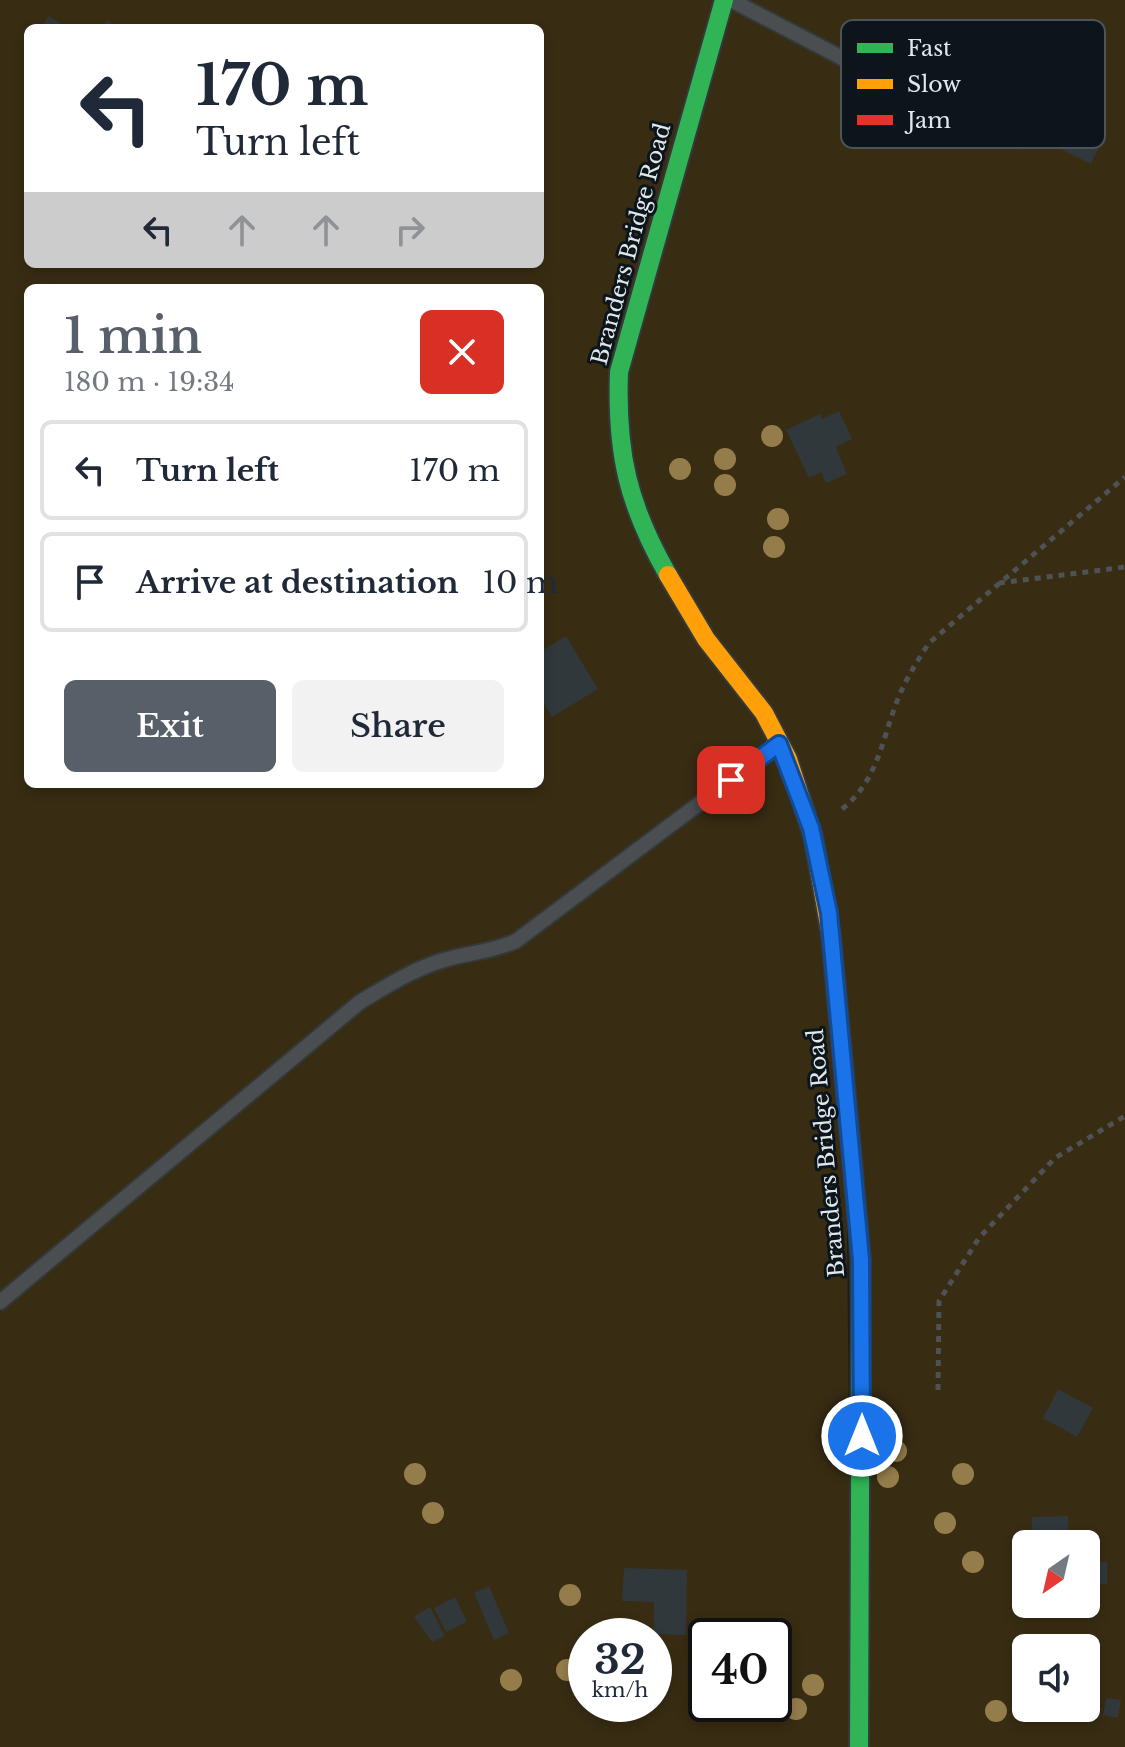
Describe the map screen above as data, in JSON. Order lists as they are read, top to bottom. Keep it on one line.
{"streets":{"street":["Branders Bridge Road"]},"legend":["Fast","Slow","Jam"],"north":"bottom left","page":{"turn":["170 m","Turn left"],"heading":["1 min","180 m · 19:34"],"list":[{"name":"Turn left","value":"170 m"},{"name":"Arrive at destination","value":"10 m"}],"buttons":["Exit","Share"],"speed":"32 km/h","limit":"40"}}
